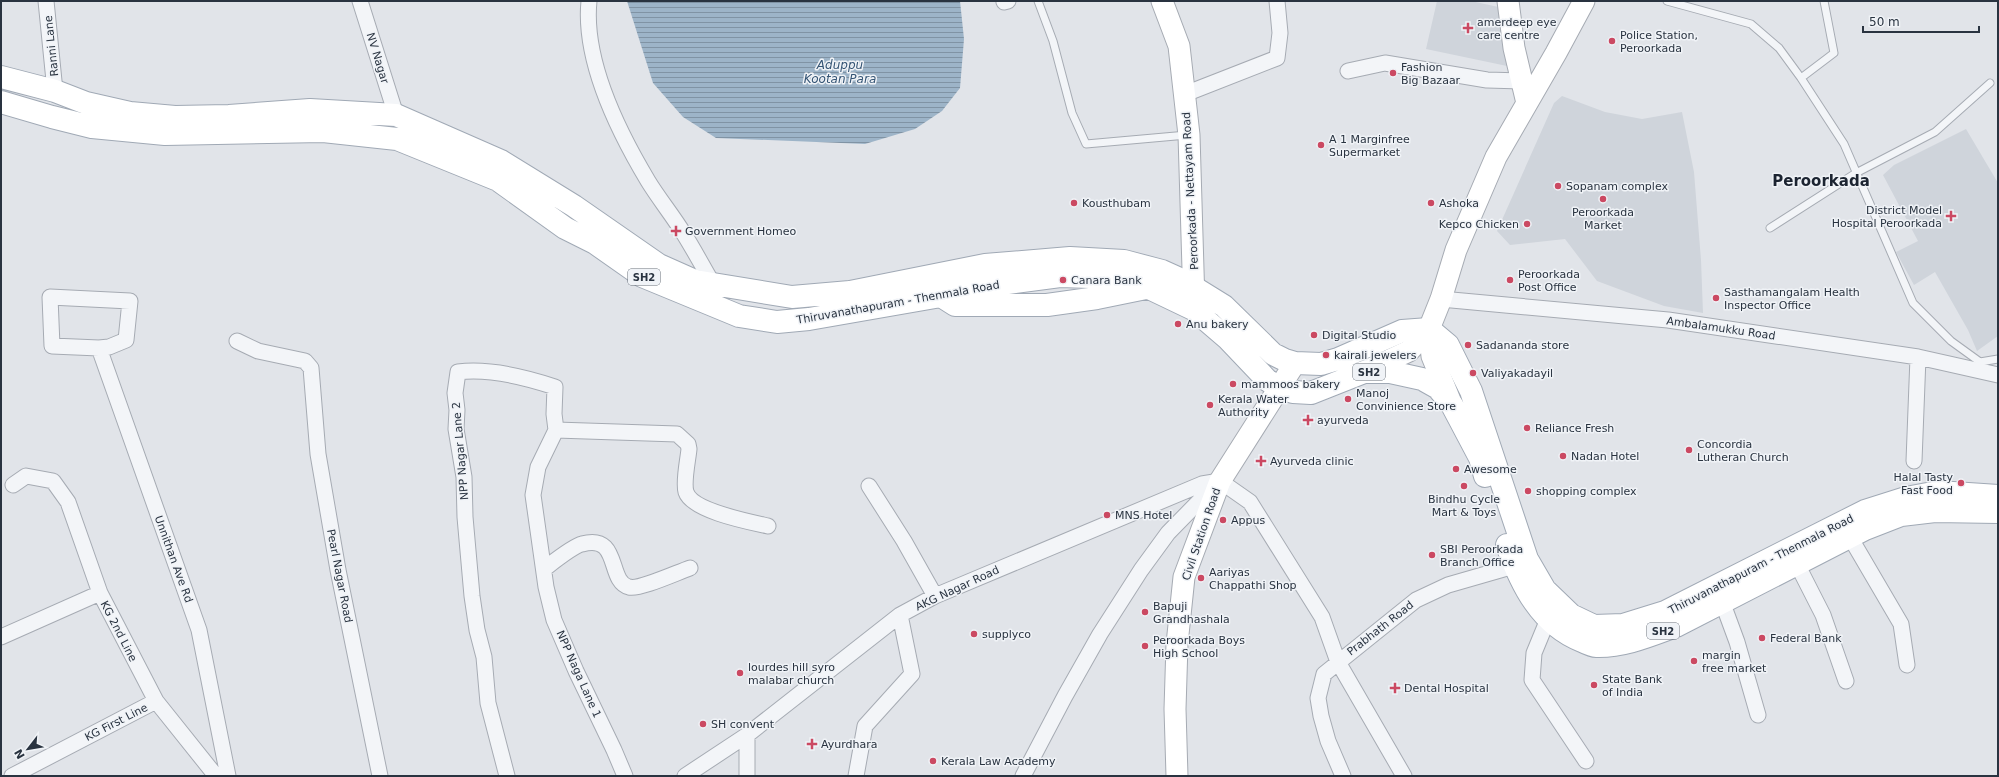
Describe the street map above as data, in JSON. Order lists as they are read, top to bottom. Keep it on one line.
{"streets":{"main road":["Peroorkada - Nettayam Road","SH2","Thiruvanathapuram - Thenmala Road","Civil Station Road"],"street":["Ranni Lane","NV Nagar","Ambalamukku Road","NPP Nagar Lane 2","Unnithan Ave Rd","Pearl Nagar Road","AKG Nagar Road","Prabhath Road","KG 2nd Line","NPP Naga Lane 1","KG First Line"]},"crossings":[["Ranni Lane","Thiruvanathapuram - Thenmala Road"],["NV Nagar","Thiruvanathapuram - Thenmala Road"],["Peroorkada - Nettayam Road","Thiruvanathapuram - Thenmala Road"],["SH2","Thiruvanathapuram - Thenmala Road"],["SH2","Civil Station Road"],["SH2","Prabhath Road"],["Thiruvanathapuram - Thenmala Road","Civil Station Road"],["NPP Nagar Lane 2","NPP Naga Lane 1"],["Civil Station Road","AKG Nagar Road"],["KG 2nd Line","KG First Line"]],"districts":["Peroorkada"],"water":["Aduppu Kootan Para"],"places":{"health":["amerdeep eye care centre","District Model Hospital Peroorkada","Government Homeo","ayurveda","Ayurveda clinic","Dental Hospital","Ayurdhara"],"other":["Police Station, Peroorkada","Fashion Big Bazaar","A 1 Marginfree Supermarket","Sopanam complex","Peroorkada Market","Kousthubam","Ashoka","Kepco Chicken","Canara Bank","Peroorkada Post Office","Sasthamangalam Health Inspector Office","Anu bakery","Digital Studio","Sadananda store","kairali jewelers","Valiyakadayil","mammoos bakery","Manoj Convinience Store","Kerala Water Authority","Reliance Fresh","Concordia Lutheran Church","Nadan Hotel","Awesome","Halal Tasty Fast Food","Bindhu Cycle Mart & Toys","shopping complex","MNS Hotel","Appus","SBI Peroorkada Branch Office","Aariyas Chappathi Shop","Bapuji Grandhashala","supplyco","Federal Bank","Peroorkada Boys High School","margin free market","lourdes hill syro malabar church","State Bank of India","SH convent","Kerala Law Academy"]},"scale_bar":"50 m","north":"bottom left"}
